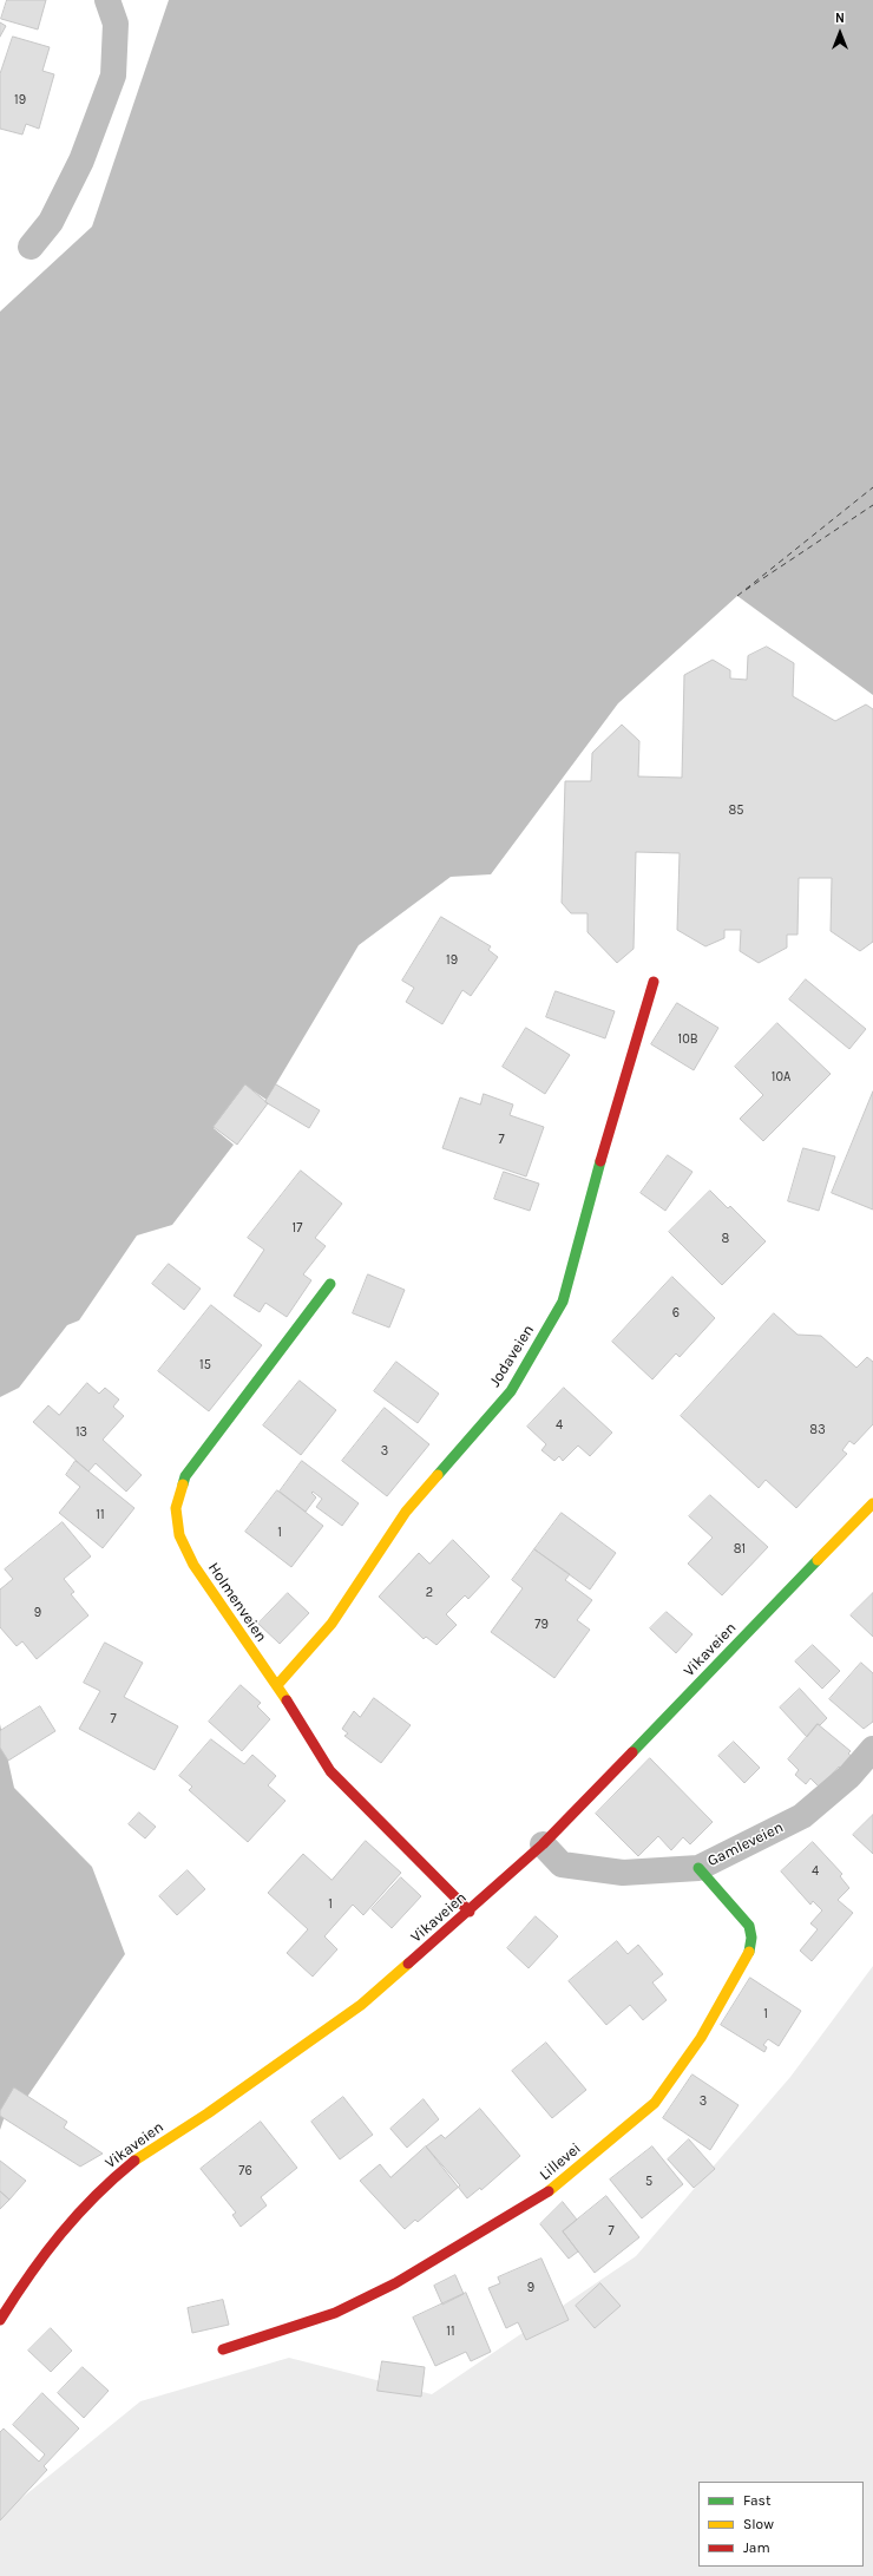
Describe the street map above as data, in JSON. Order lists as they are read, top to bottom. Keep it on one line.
{"streets":{"street":["Jodaveien","Holmenveien","Vikaveien","Gamleveien","Lillevei"]},"crossings":[["Jodaveien","Holmenveien"],["Holmenveien","Vikaveien"],["Vikaveien","Gamleveien"],["Gamleveien","Lillevei"]],"house_numbers":["19","85","19","10B","10A","7","17","8","6","15","4","83","13","3","11","1","81","2","9","79","7","4","1","1","3","76","5","7","9","11"],"legend":["Fast","Slow","Jam"],"north":"top"}
